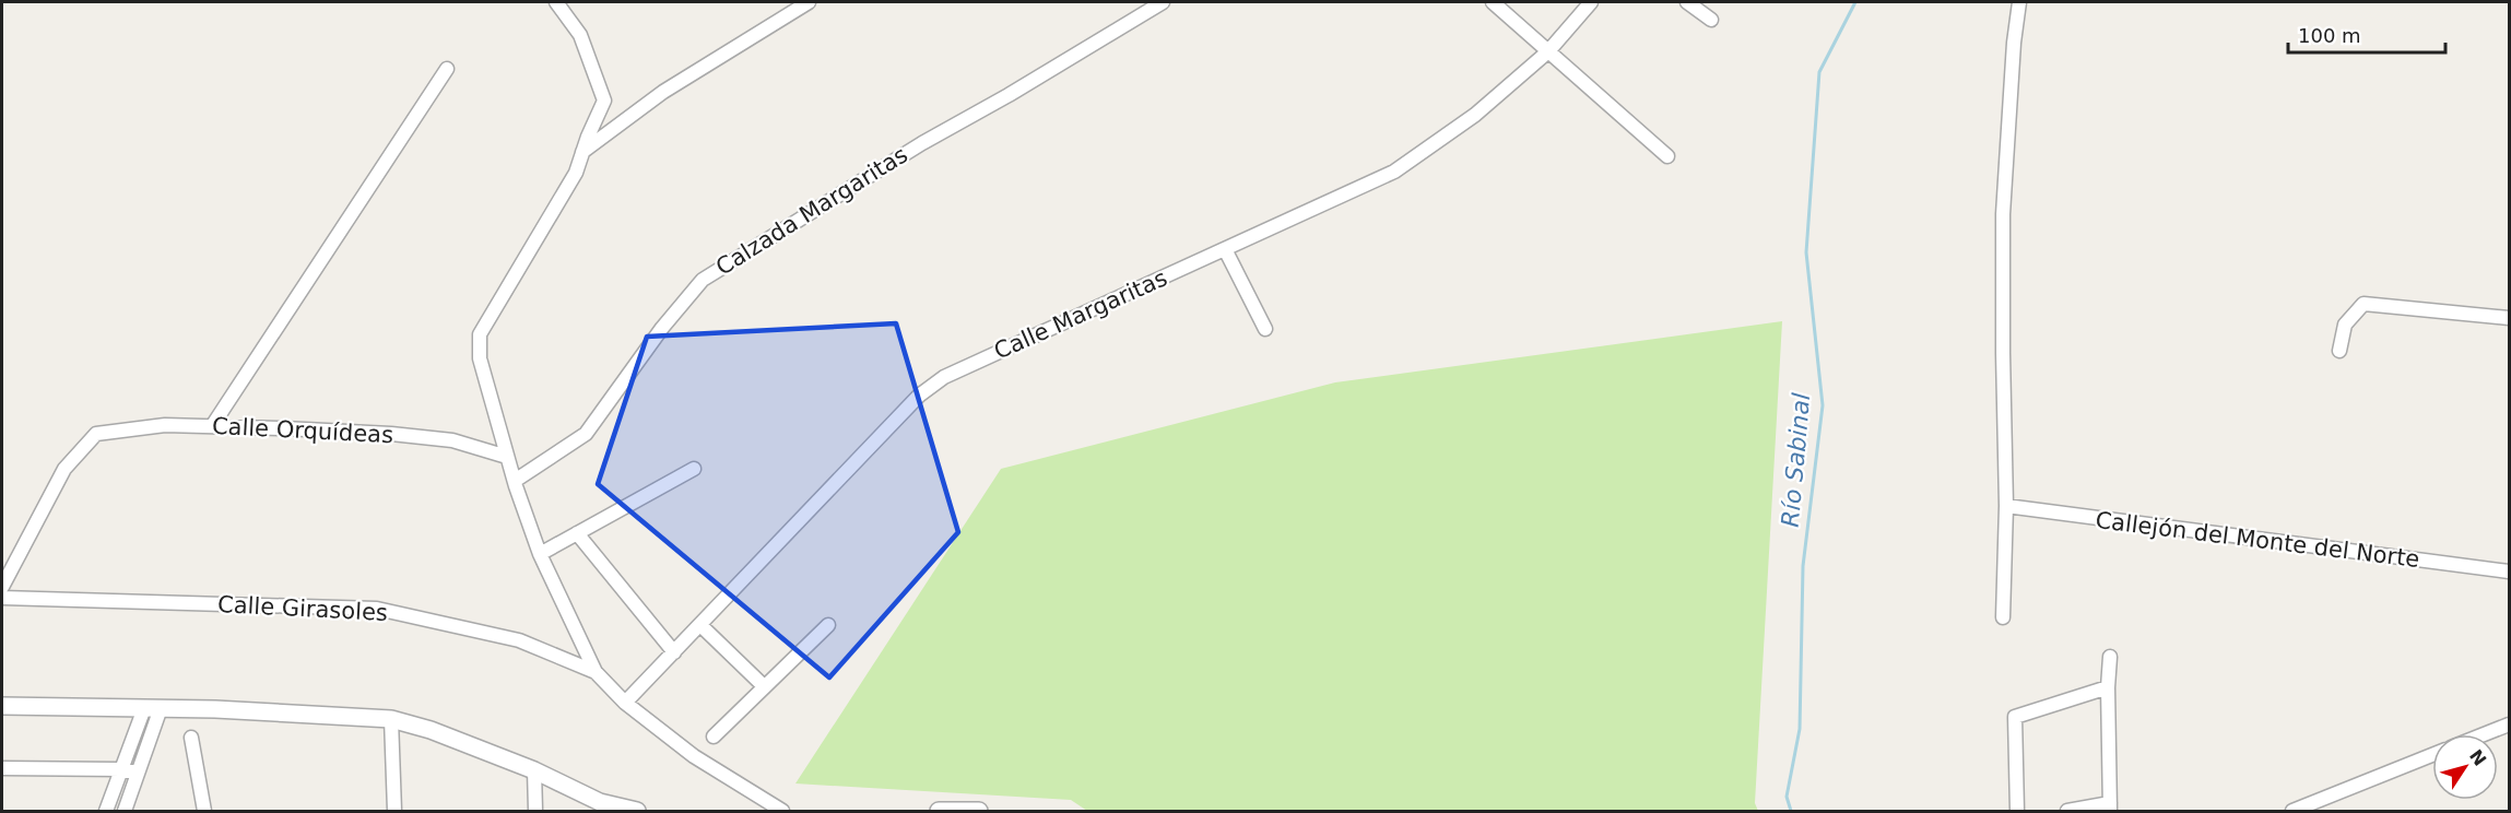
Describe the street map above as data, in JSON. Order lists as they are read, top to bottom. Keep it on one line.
{"streets":{"street":["Calzada Margaritas","Calle Margaritas","Calle Orquídeas","Callejón del Monte del Norte","Calle Girasoles"]},"water":["Río Sabinal"],"scale_bar":"100 m","north":"top right"}
